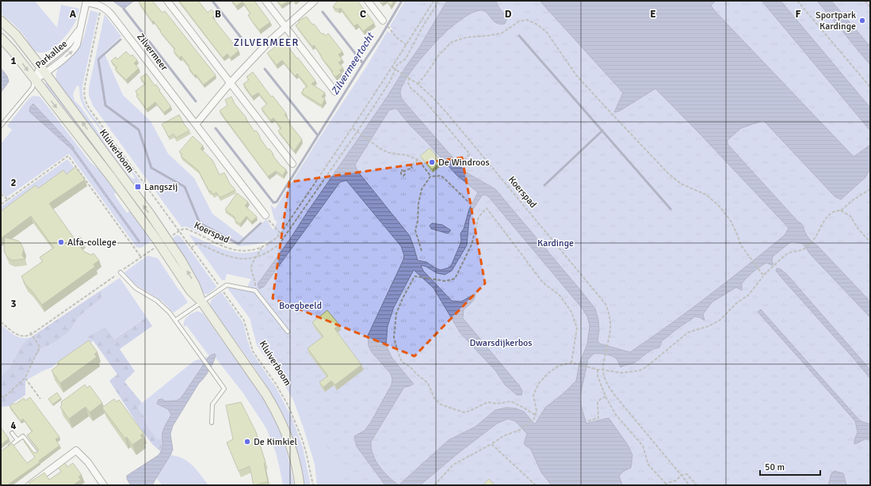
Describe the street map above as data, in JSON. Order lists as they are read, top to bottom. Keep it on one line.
{"streets":{"main road":["Kluiverboom"],"street":["Zilvermeer","Parkallee"],"path":["Koerspad"]},"crossings":[["Zilvermeer","Kluiverboom"],["Parkallee","Kluiverboom"],["Kluiverboom","Koerspad"]],"districts":["ZILVERMEER"],"water":["Zilvermeertocht"],"parks":["Kardinge","Boegbeeld","Dwarsdijkerbos"],"places":{"other":["Sportpark Kardinge","De Windroos","Alfa-college","De Kimkiel"],"transit":["Langszij"]},"scale_bar":"50 m","grid":{"columns":["A","B","C","D","E","F"],"rows":["1","2","3","4"]}}
